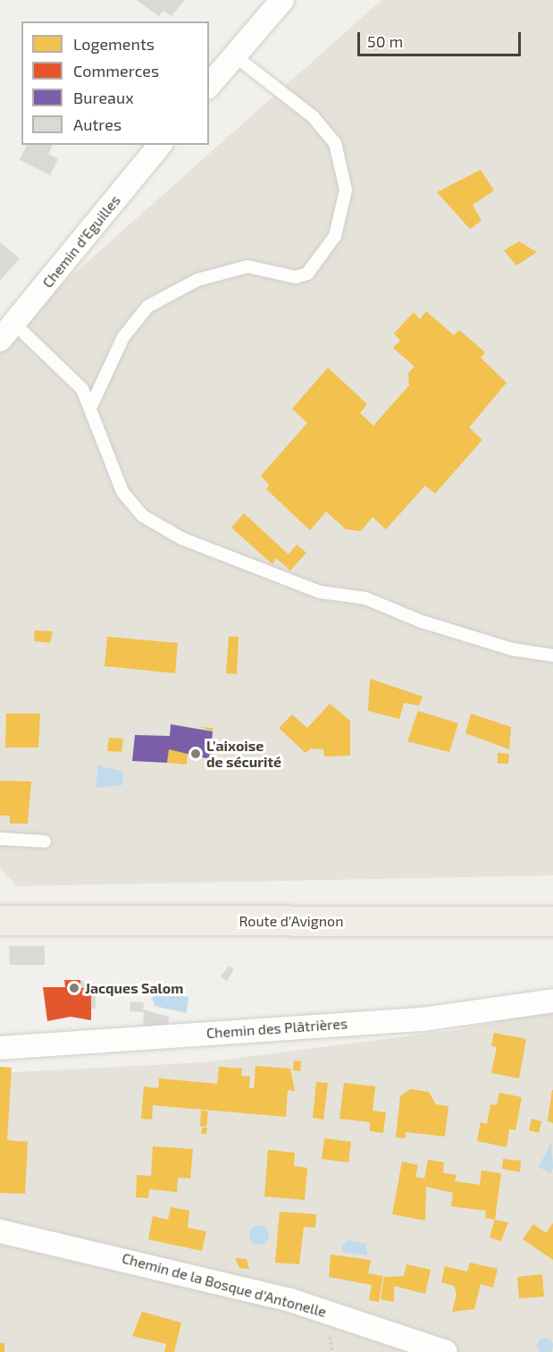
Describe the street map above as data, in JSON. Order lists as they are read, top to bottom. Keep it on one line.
{"streets":{"main road":["Route d'Avignon"],"street":["Chemin d'Eguilles","Chemin des Plâtrières","Chemin de la Bosque d'Antonelle"]},"places":["L'aixoise de sécurité","Jacques Salom"],"legend":["Logements","Commerces","Bureaux","Autres"],"scale_bar":"50 m"}
